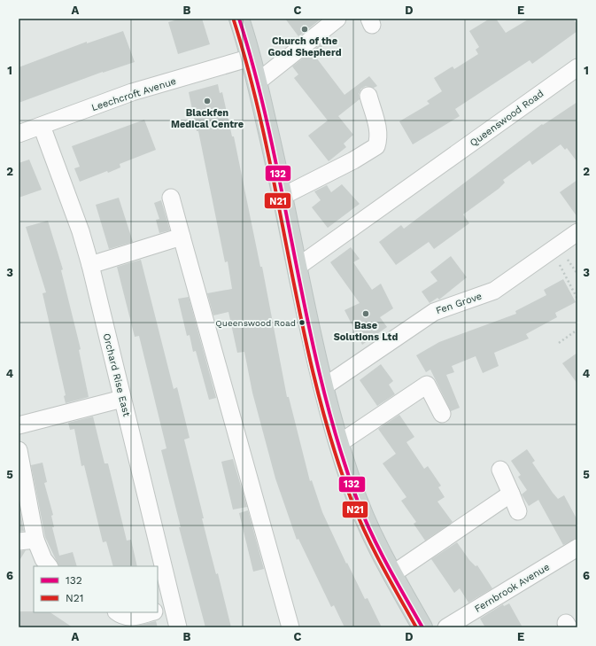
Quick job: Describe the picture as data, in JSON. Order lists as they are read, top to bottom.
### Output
{
  "streets": {
    "street": [
      "Leechcroft Avenue",
      "Queenswood Road",
      "Fen Grove",
      "Orchard Rise East",
      "Fernbrook Avenue"
    ]
  },
  "crossings": [
    ["Leechcroft Avenue", "Orchard Rise East"]
  ],
  "places": [
    "Church of the Good Shepherd",
    "Blackfen Medical Centre",
    "Base Solutions Ltd",
    "Queenswood Road"
  ],
  "lines": ["transit line 132", "transit line N21"],
  "legend": ["132", "N21"],
  "grid": {
    "columns": [
      "A",
      "B",
      "C",
      "D",
      "E"
    ],
    "rows": [
      "1",
      "2",
      "3",
      "4",
      "5",
      "6"
    ]
  }
}
